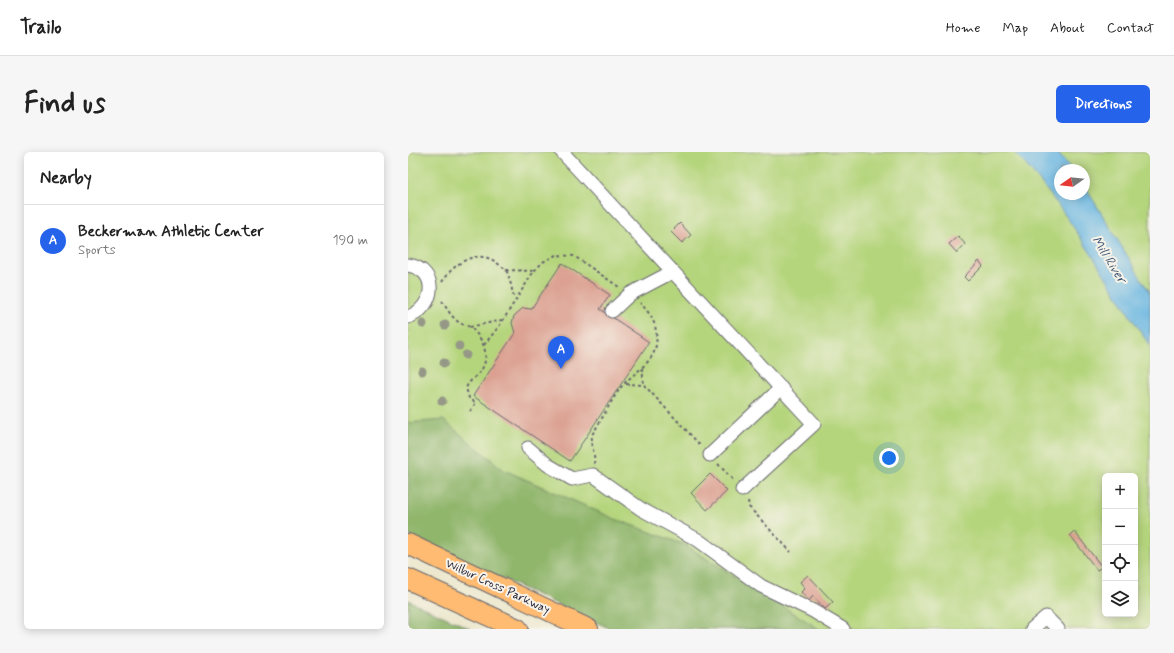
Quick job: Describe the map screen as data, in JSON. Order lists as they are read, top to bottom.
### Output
{
  "streets": {
    "highway": ["Wilbur Cross Parkway"]
  },
  "water": ["Mill River"],
  "north": "left",
  "page": {
    "header": "Trailo",
    "nav": [
      "Home",
      "Map",
      "About",
      "Contact"
    ],
    "buttons": "Directions",
    "title": "Find us",
    "heading": "Nearby",
    "list": [
      {
        "mark": "A",
        "name": "Beckerman Athletic Center",
        "note": "Sports",
        "value": "190 m"
      }
    ],
    "pins": "A",
    "map_buttons": ["+", "−"]
  }
}
